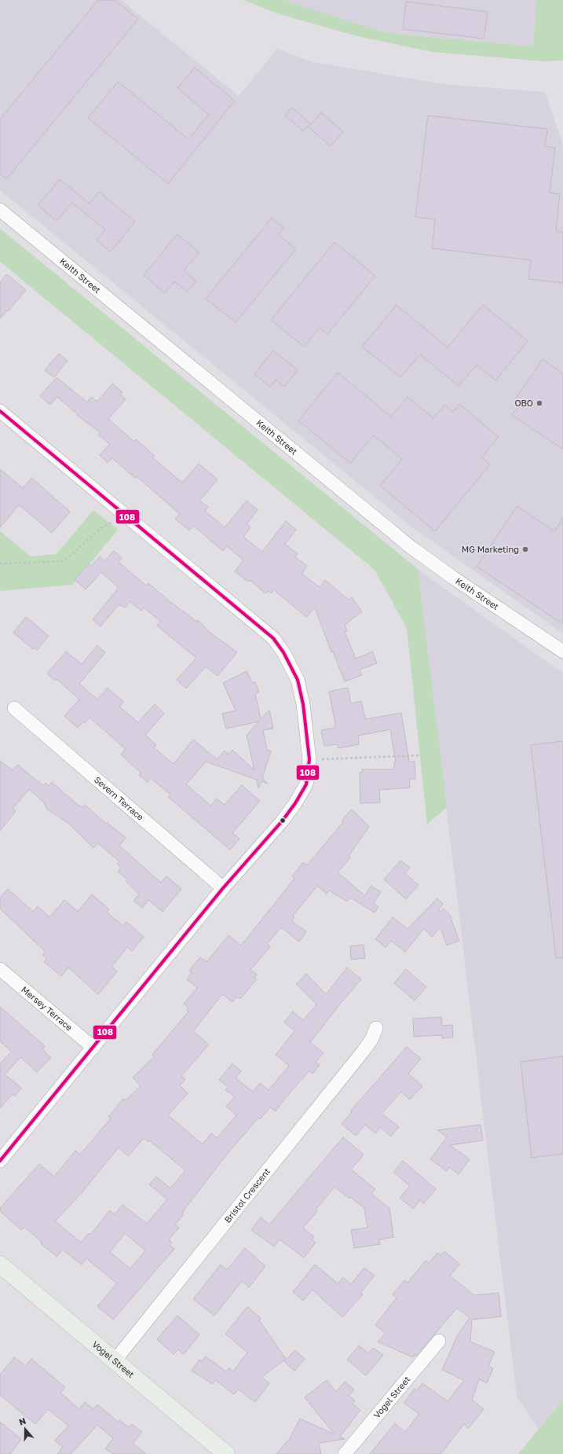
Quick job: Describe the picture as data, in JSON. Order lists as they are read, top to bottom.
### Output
{
  "streets": {
    "main road": ["Vogel Street"],
    "street": [
      "Keith Street",
      "Severn Terrace",
      "Mersey Terrace",
      "Bristol Crescent"
    ]
  },
  "crossings": [
    ["Bristol Crescent", "Vogel Street"]
  ],
  "places": ["OBO", "MG Marketing"],
  "lines": ["transit line 108"],
  "north": "top"
}
